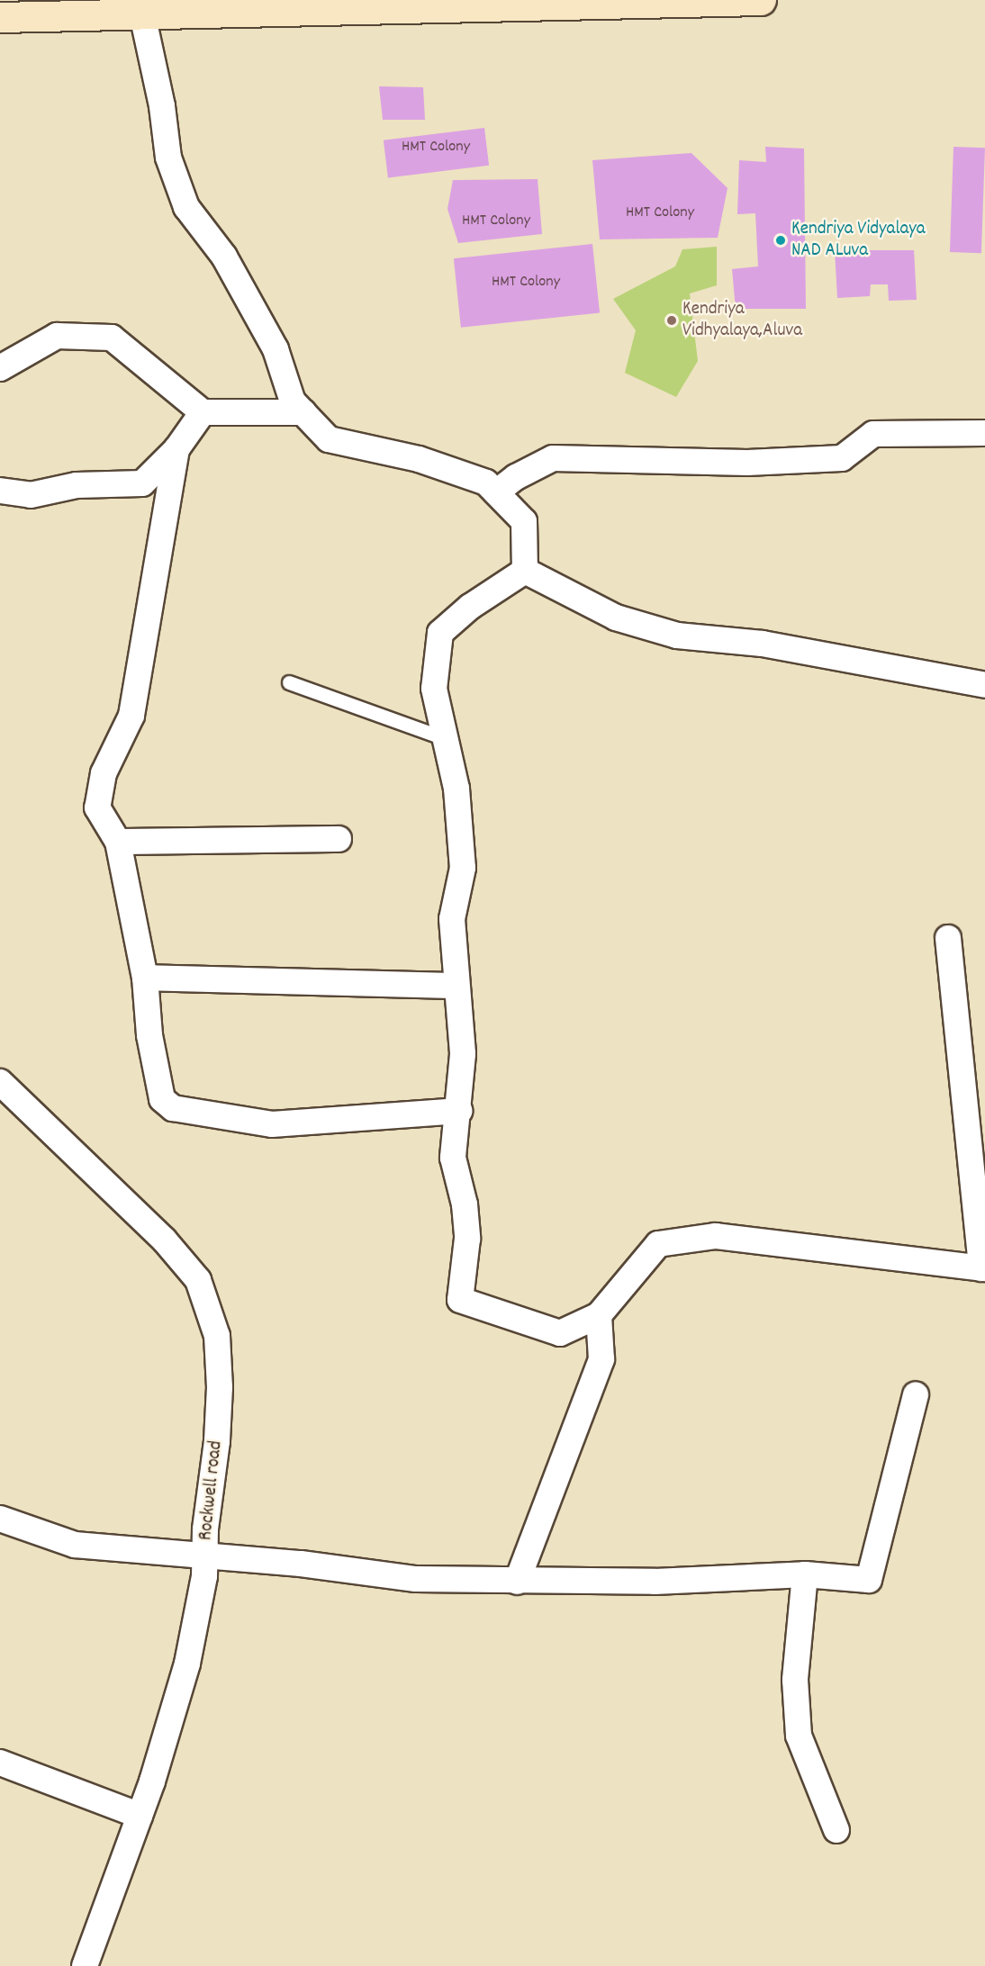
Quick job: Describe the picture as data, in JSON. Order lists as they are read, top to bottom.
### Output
{
  "streets": {
    "street": ["Rockwell road"]
  },
  "places": ["Kendriya Vidyalaya NAD ALuva", "Kendriya Vidhyalaya,Aluva"],
  "house_numbers": [
    "HMT Colony",
    "HMT Colony",
    "HMT Colony",
    "HMT Colony"
  ]
}
